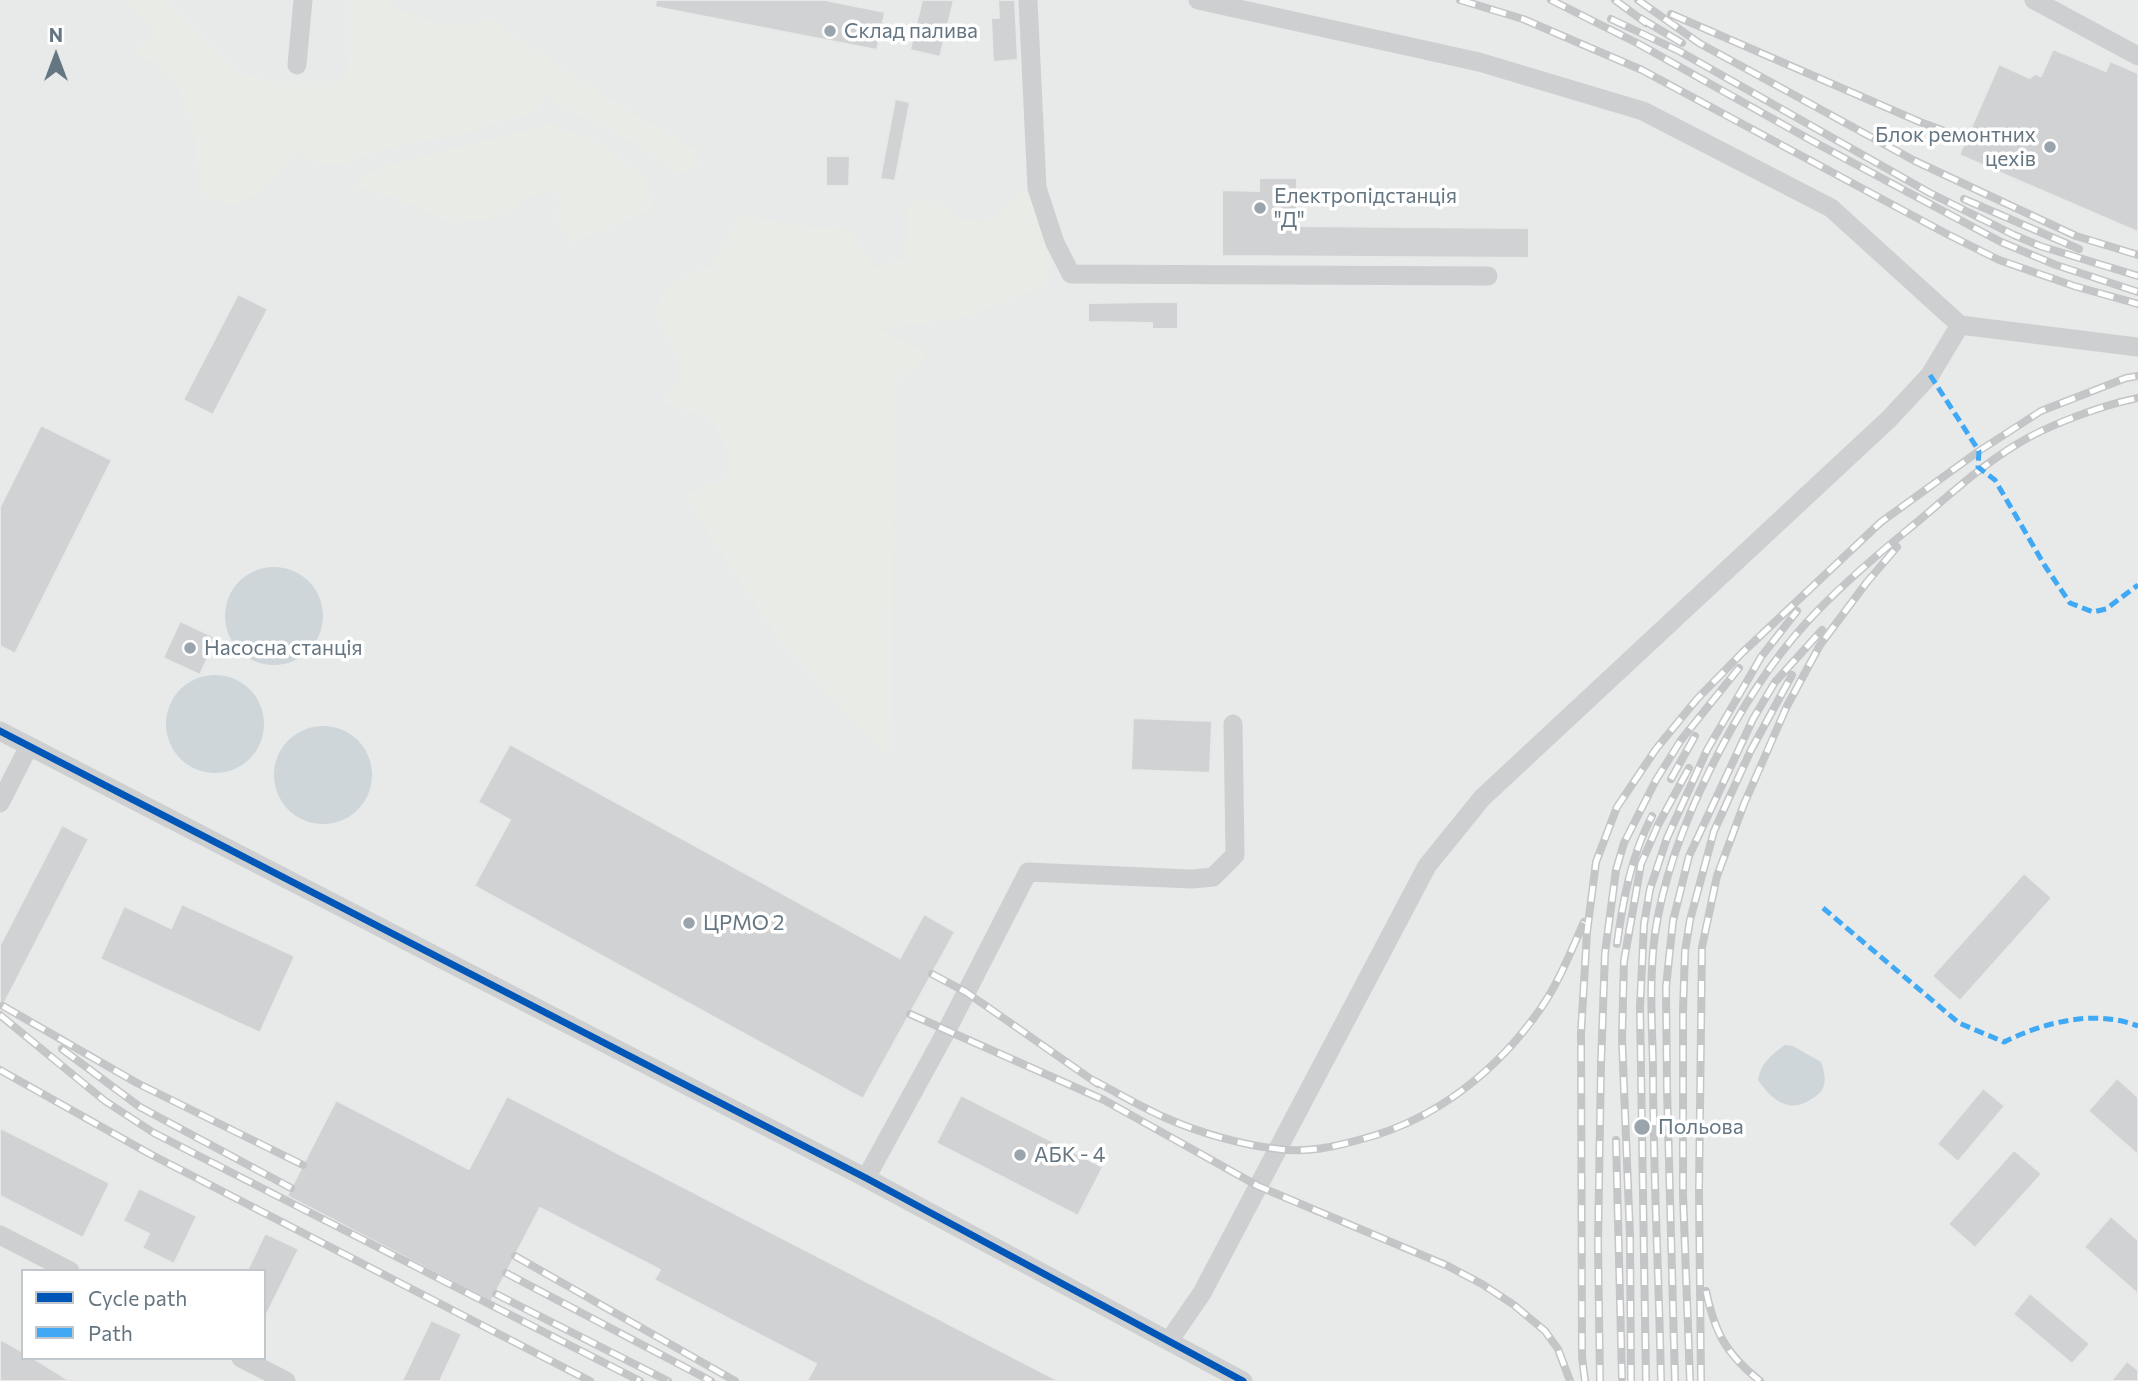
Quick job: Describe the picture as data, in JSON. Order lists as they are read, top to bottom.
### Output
{
  "places": [
    "Склад палива",
    "Блок ремонтних цехів",
    "Електропідстанція \"Д\"",
    "Насосна станція",
    "ЦРМО 2",
    "Польова",
    "АБК - 4"
  ],
  "legend": ["Cycle path", "Path"],
  "north": "top"
}
